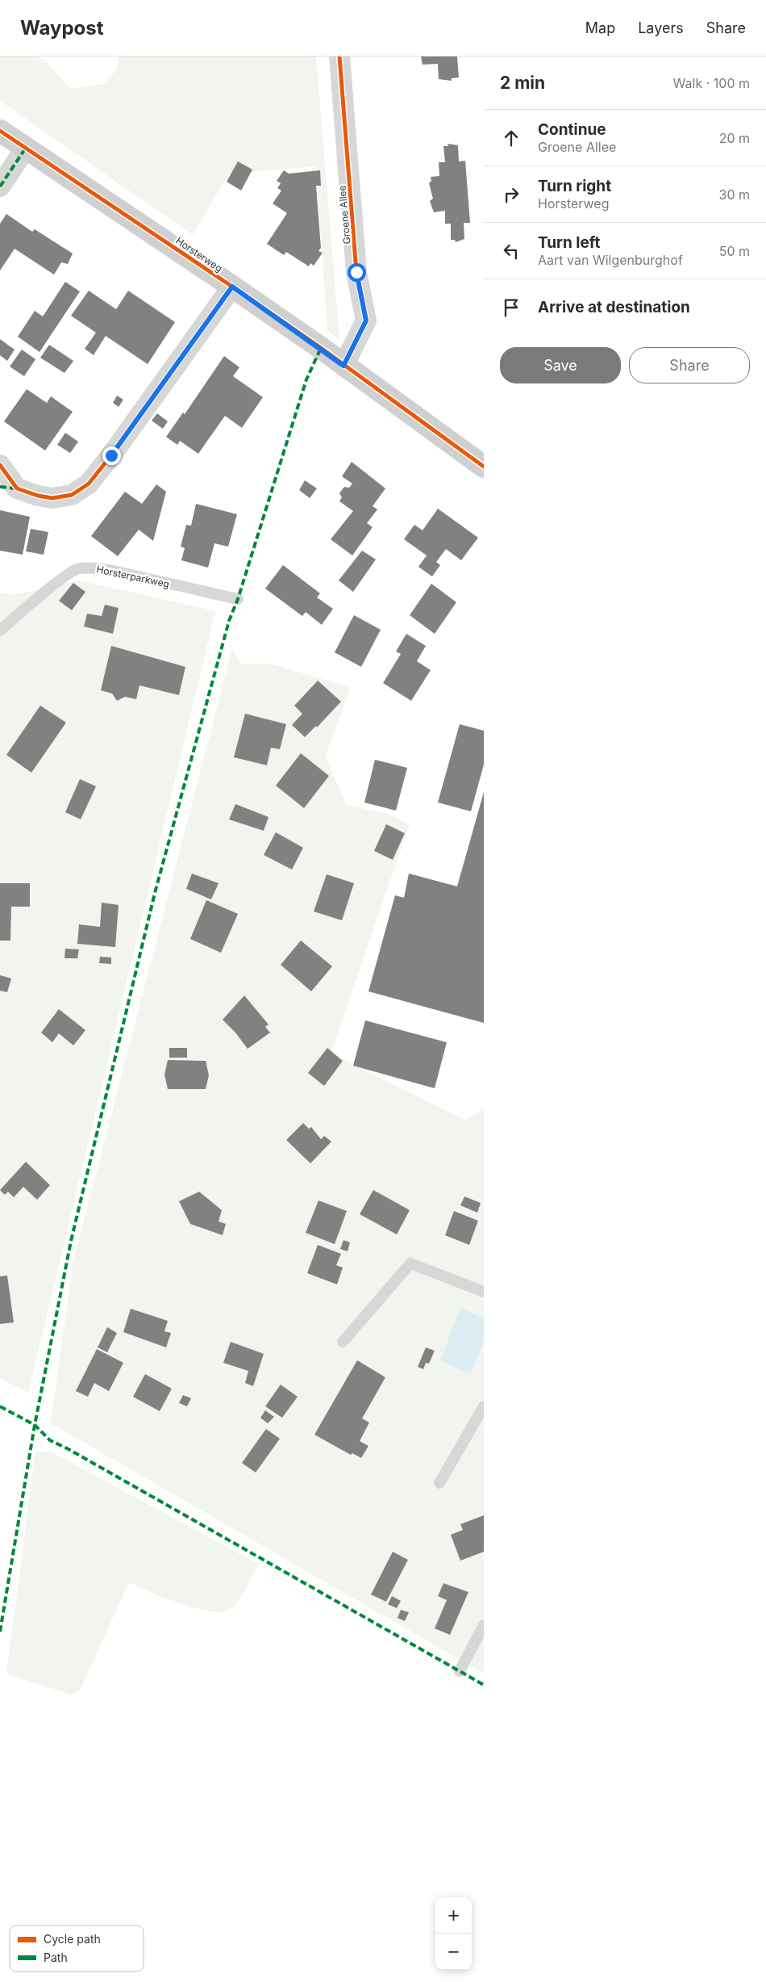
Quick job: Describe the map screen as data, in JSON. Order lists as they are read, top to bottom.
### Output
{
  "streets": {
    "main road": ["Horsterweg"],
    "street": ["Groene Allee"],
    "lane": ["Horsterparkweg"]
  },
  "crossings": [
    ["Groene Allee", "Horsterweg"]
  ],
  "legend": ["Cycle path", "Path"],
  "page": {
    "header": "Waypost",
    "nav": ["Map", "Layers", "Share"],
    "heading": ["2 min", "Walk · 100 m"],
    "list": [
      ["Continue", "Groene Allee", "20 m"],
      ["Turn right", "Horsterweg", "30 m"],
      ["Turn left", "Aart van Wilgenburghof", "50 m"],
      "Arrive at destination"
    ],
    "buttons": ["Save", "Share"],
    "map_buttons": ["+", "−"]
  }
}
